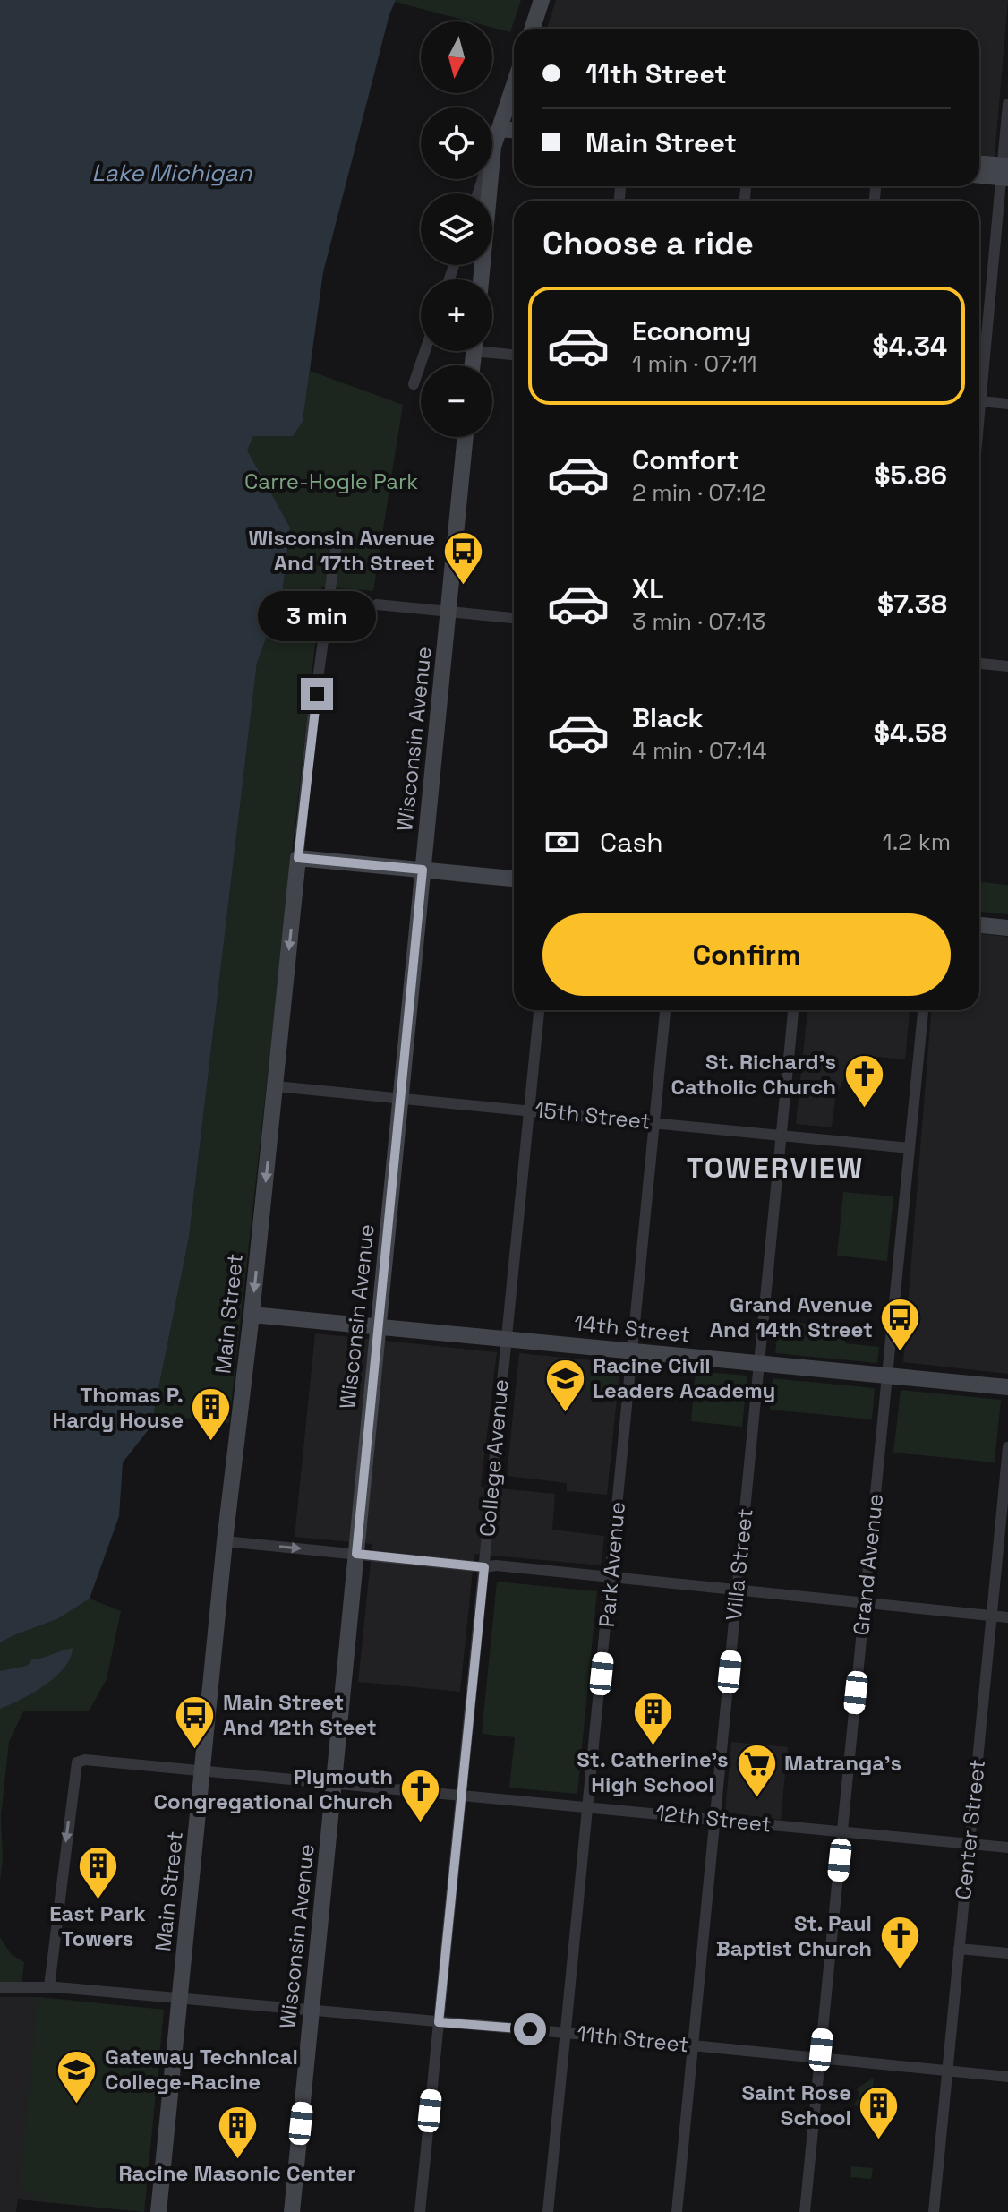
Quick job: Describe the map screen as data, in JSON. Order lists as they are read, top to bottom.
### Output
{
  "streets": {
    "street": [
      "Wisconsin Avenue",
      "15th Street",
      "Main Street",
      "14th Street",
      "College Avenue",
      "Park Avenue",
      "Villa Street",
      "Grand Avenue",
      "12th Street",
      "Center Street",
      "11th Street"
    ]
  },
  "crossings": [
    ["Wisconsin Avenue", "15th Street"],
    ["Wisconsin Avenue", "14th Street"],
    ["Wisconsin Avenue", "12th Street"],
    ["Wisconsin Avenue", "11th Street"],
    ["15th Street", "Main Street"],
    ["15th Street", "College Avenue"],
    ["15th Street", "Park Avenue"],
    ["15th Street", "Villa Street"],
    ["15th Street", "Grand Avenue"],
    ["Main Street", "14th Street"],
    ["Main Street", "12th Street"],
    ["Main Street", "11th Street"],
    ["14th Street", "College Avenue"],
    ["14th Street", "Park Avenue"],
    ["14th Street", "Villa Street"],
    ["14th Street", "Grand Avenue"],
    ["College Avenue", "12th Street"],
    ["College Avenue", "11th Street"],
    ["Park Avenue", "12th Street"],
    ["Park Avenue", "11th Street"],
    ["Villa Street", "12th Street"],
    ["Villa Street", "11th Street"],
    ["Grand Avenue", "12th Street"],
    ["Grand Avenue", "11th Street"],
    ["12th Street", "Center Street"],
    ["12th Street", "11th Street"],
    ["Center Street", "11th Street"]
  ],
  "districts": ["TOWERVIEW"],
  "water": ["Lake Michigan"],
  "parks": ["Carre-Hogle Park"],
  "places": {
    "bus stop": ["Wisconsin Avenue And 17th Street", "Grand Avenue And 14th Street", "Main Street And 12th Steet"],
    "church": ["St. Richard's Catholic Church", "Plymouth Congregational Church", "St. Paul Baptist Church"],
    "school or university": ["Racine Civil Leaders Academy", "Gateway Technical College-Racine"],
    "building": [
      "Thomas P. Hardy House",
      "St. Catherine's High School",
      "East Park Towers",
      "Saint Rose School",
      "Racine Masonic Center"
    ],
    "supermarket": ["Matranga's"]
  },
  "north": "bottom",
  "page": {
    "map_buttons": ["+", "−"],
    "banner": ["11th Street", "Main Street"],
    "heading": "Choose a ride",
    "list": [
      {
        "name": "Economy",
        "note": "1 min · 07:11",
        "value": "$4.34"
      },
      {
        "name": "Comfort",
        "note": "2 min · 07:12",
        "value": "$5.86"
      },
      {
        "name": "XL",
        "note": "3 min · 07:13",
        "value": "$7.38"
      },
      {
        "name": "Black",
        "note": "4 min · 07:14",
        "value": "$4.58"
      }
    ],
    "bubble": "3 min",
    "pay": ["Cash", "1.2 km"],
    "buttons": "Confirm"
  }
}
